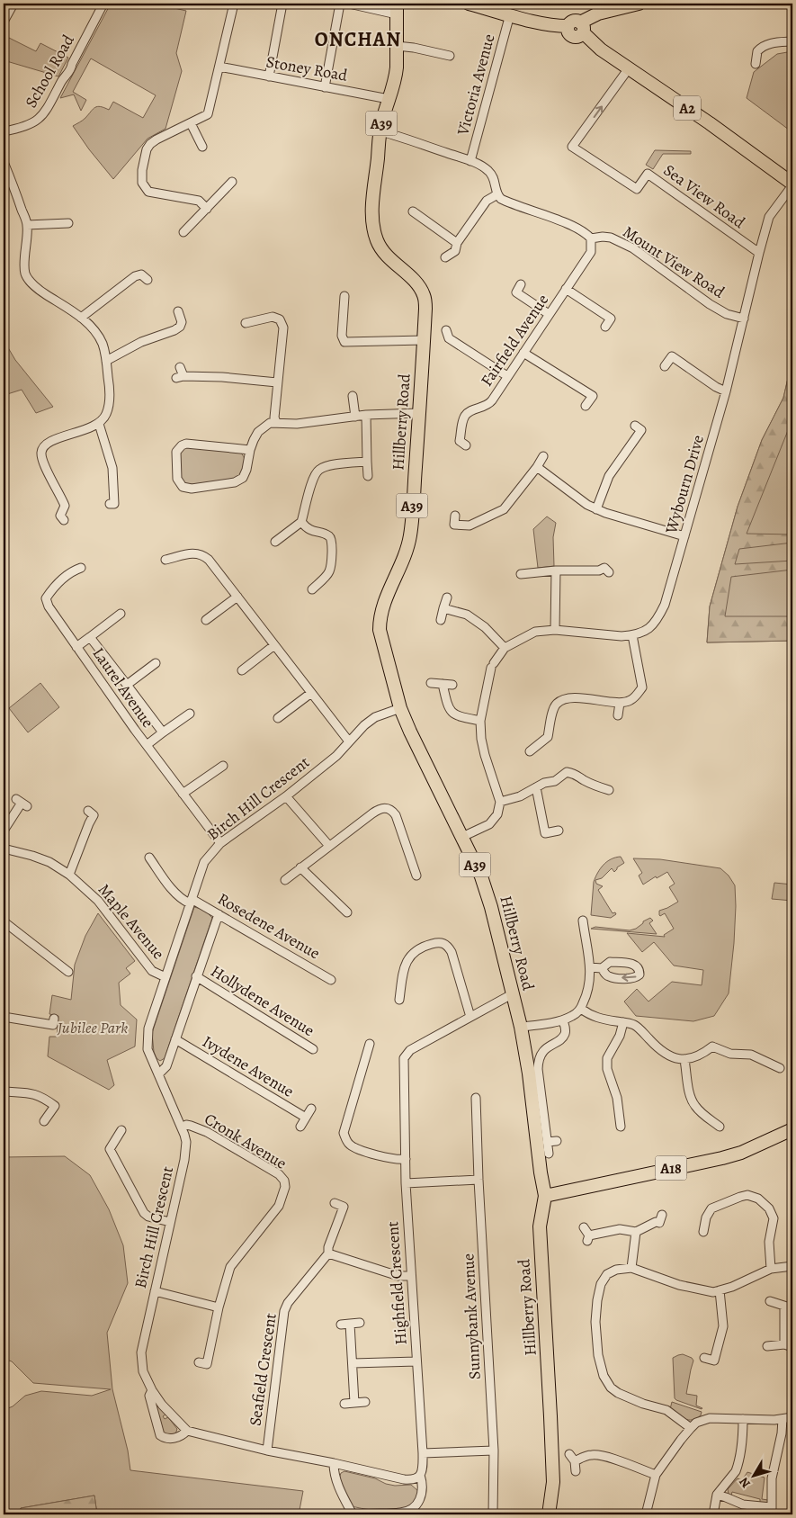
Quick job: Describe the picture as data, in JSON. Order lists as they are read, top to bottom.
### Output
{
  "streets": {
    "main road": [
      "A2",
      "A39",
      "Hillberry Road",
      "A18"
    ],
    "street": [
      "Stoney Road",
      "School Road",
      "Victoria Avenue",
      "Sea View Road",
      "Mount View Road",
      "Fairfield Avenue",
      "Wybourn Drive",
      "Laurel Avenue",
      "Birch Hill Crescent",
      "Maple Avenue",
      "Rosedene Avenue",
      "Hollydene Avenue",
      "Ivydene Avenue",
      "Cronk Avenue",
      "Highfield Crescent",
      "Sunnybank Avenue",
      "Seafield Crescent"
    ]
  },
  "crossings": [
    ["Stoney Road", "A39"],
    ["A2", "Sea View Road"],
    ["A2", "Wybourn Drive"],
    ["A39", "Hillberry Road"],
    ["Sea View Road", "Wybourn Drive"],
    ["Mount View Road", "Fairfield Avenue"],
    ["Mount View Road", "Wybourn Drive"],
    ["Hillberry Road", "Birch Hill Crescent"],
    ["Hillberry Road", "A18"],
    ["Hillberry Road", "Highfield Crescent"],
    ["Laurel Avenue", "Birch Hill Crescent"],
    ["Birch Hill Crescent", "Maple Avenue"],
    ["Birch Hill Crescent", "Rosedene Avenue"],
    ["Birch Hill Crescent", "Cronk Avenue"]
  ],
  "districts": ["ONCHAN"],
  "parks": ["Jubilee Park"],
  "north": "bottom left"
}
